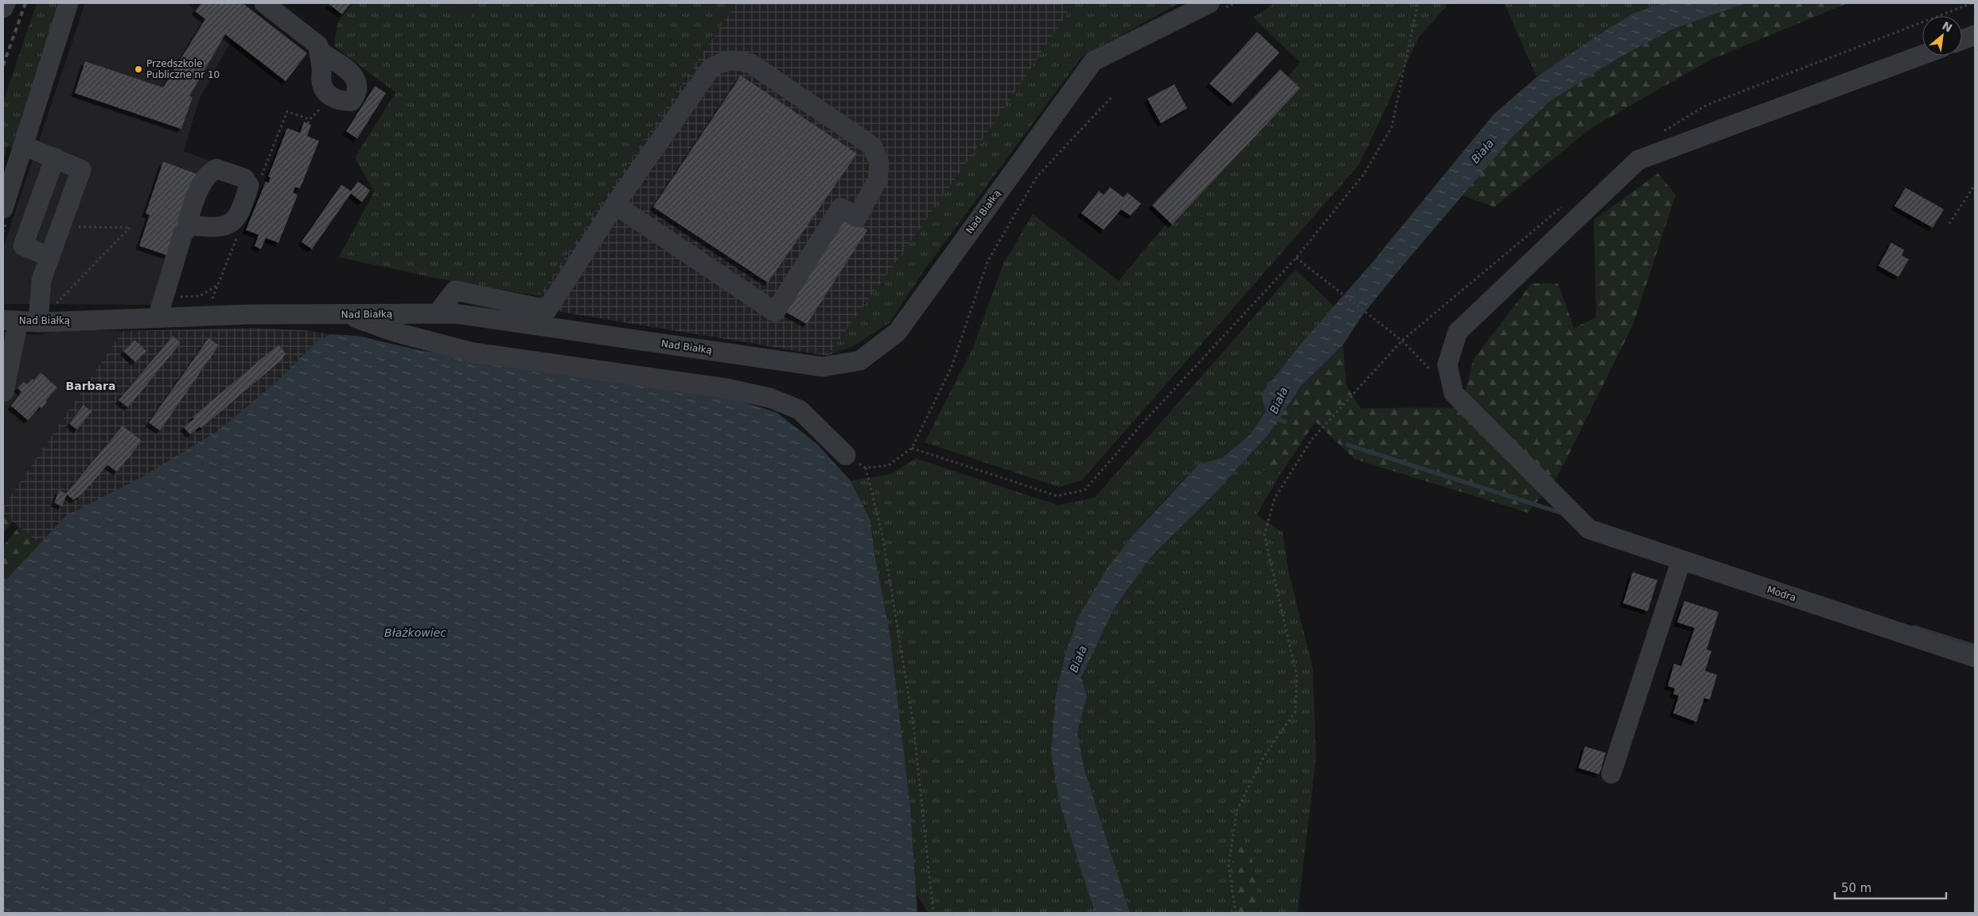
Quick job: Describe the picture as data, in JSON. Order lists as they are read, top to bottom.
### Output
{
  "streets": {
    "street": ["Nad Białką", "Modra"]
  },
  "districts": ["Barbara"],
  "water": ["Biała", "Błażkowiec"],
  "places": ["Przedszkole Publiczne nr 10"],
  "scale_bar": "50 m",
  "north": "top right"
}
